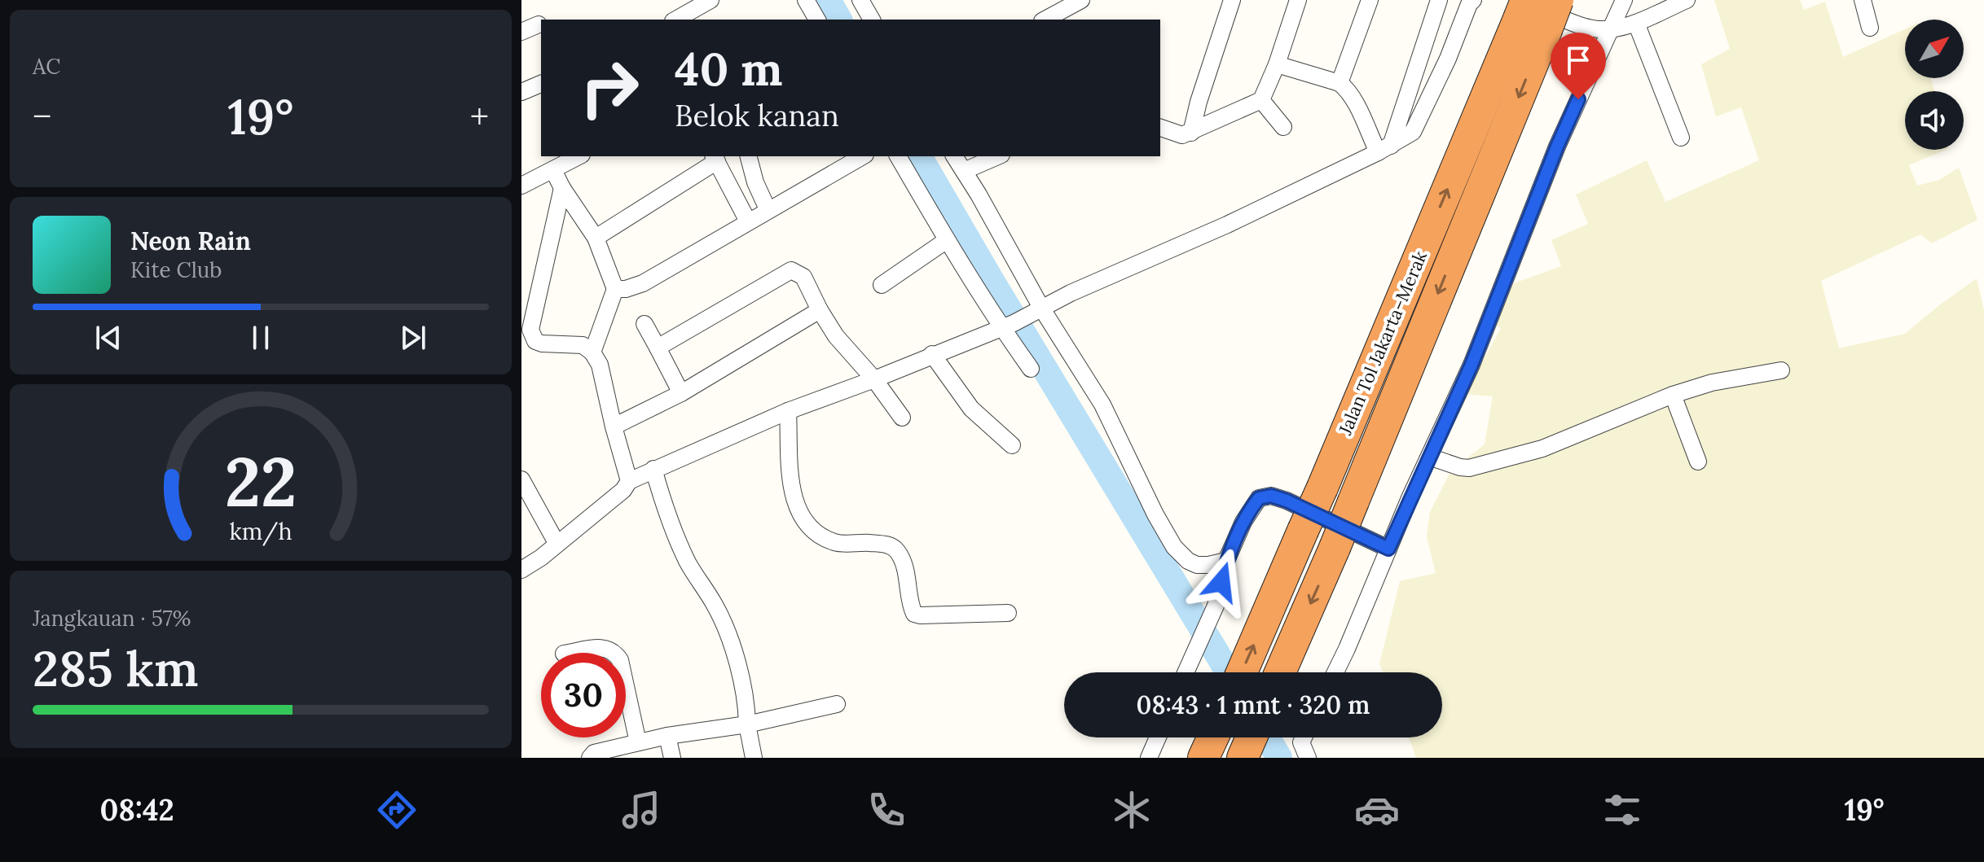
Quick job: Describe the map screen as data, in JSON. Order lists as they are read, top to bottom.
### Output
{
  "streets": {
    "highway": ["Jalan Tol Jakarta–Merak"]
  },
  "north": "top right",
  "page": {
    "tile": [
      "AC",
      ["Jangkauan · 57%", "285 km"]
    ],
    "turn": ["40 m", "Belok kanan"],
    "heat": ["−", "19°", "+"],
    "song": ["Neon Rain", "Kite Club"],
    "limit": "30",
    "trip": "08:43 · 1 mnt · 320 m",
    "tabs": ["08:42", "19°"],
    "gauge": ["22", "km/h"]
  }
}
